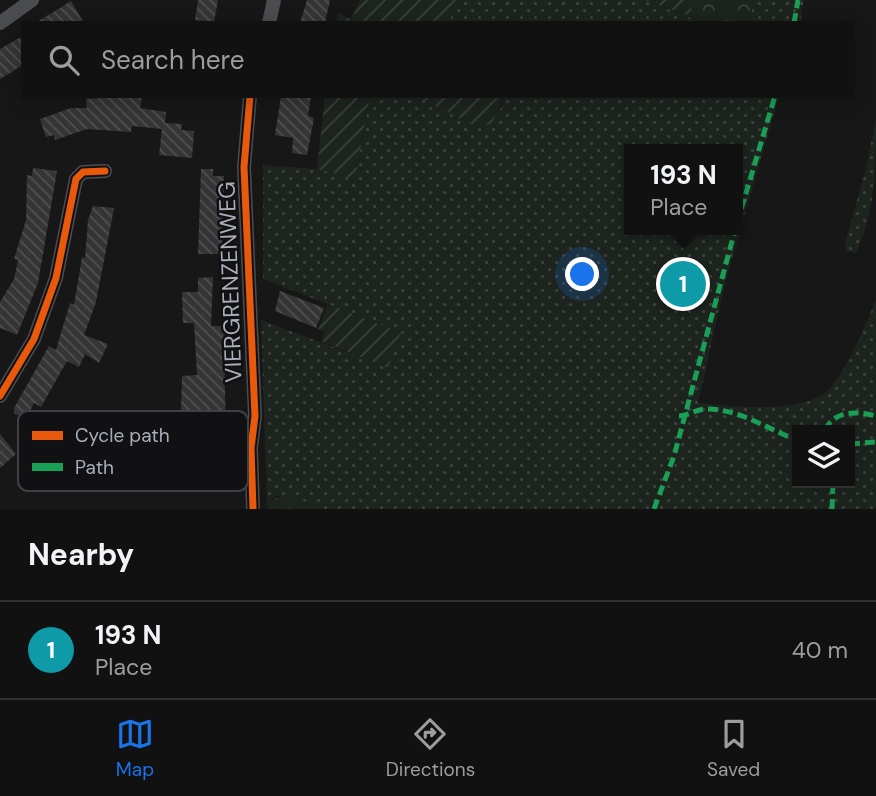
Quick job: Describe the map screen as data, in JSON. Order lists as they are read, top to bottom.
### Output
{
  "streets": {
    "street": ["VIERGRENZENWEG"]
  },
  "legend": ["Cycle path", "Path"],
  "page": {
    "search": "Search here",
    "popup": ["193 N", "Place"],
    "pins": "1",
    "heading": "Nearby",
    "list": [
      {
        "mark": "1",
        "name": "193 N",
        "note": "Place",
        "value": "40 m"
      }
    ],
    "nav": ["Map", "Directions", "Saved"]
  }
}
